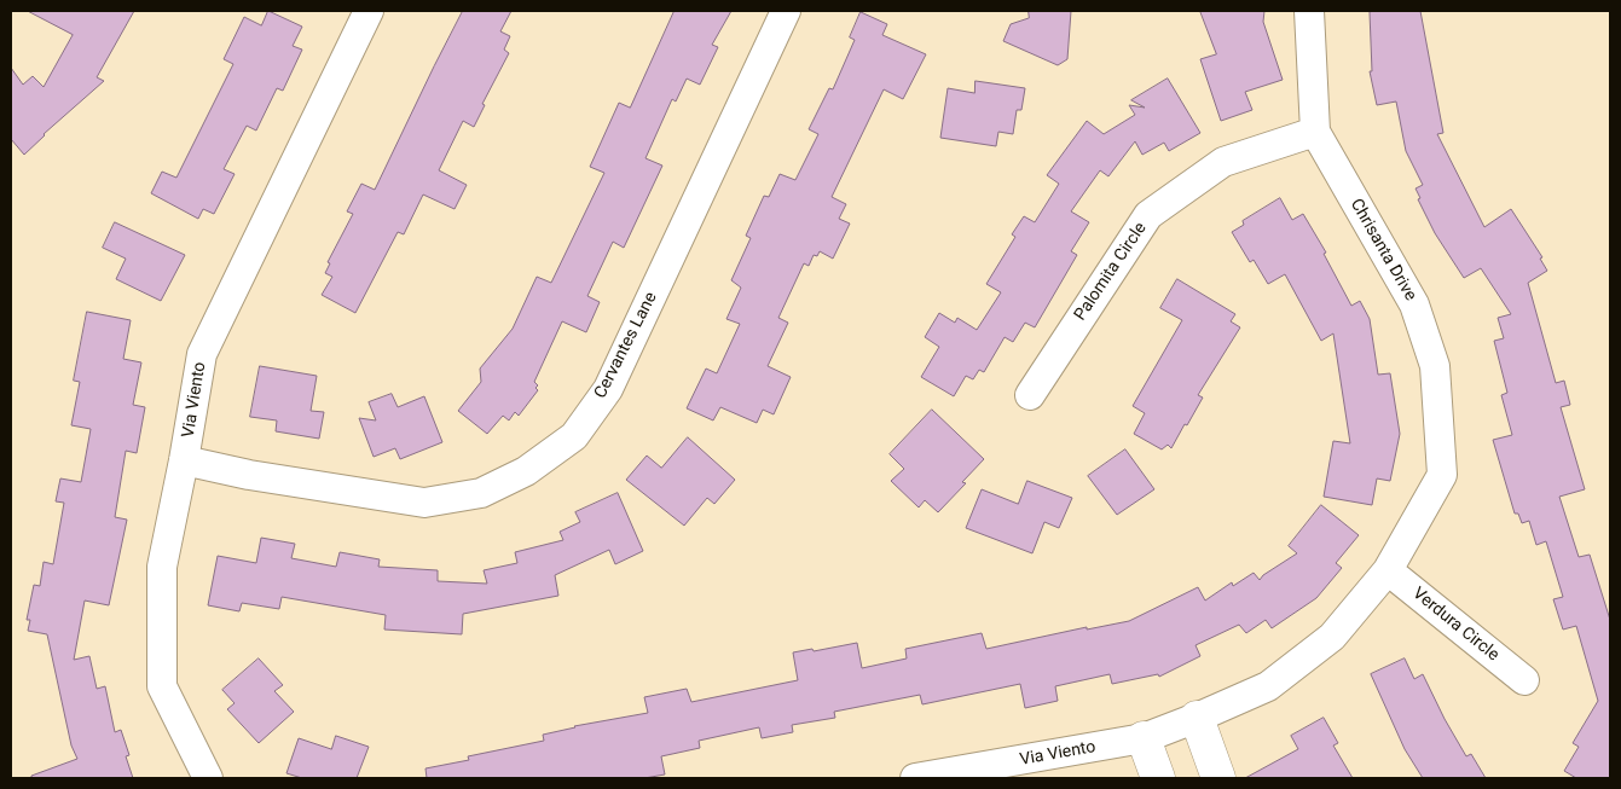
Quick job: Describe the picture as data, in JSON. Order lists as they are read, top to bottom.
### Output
{
  "streets": {
    "street": [
      "Chrisanta Drive",
      "Palomita Circle",
      "Cervantes Lane",
      "Via Viento",
      "Verdura Circle"
    ]
  },
  "crossings": [
    ["Chrisanta Drive", "Palomita Circle"],
    ["Chrisanta Drive", "Via Viento"],
    ["Chrisanta Drive", "Verdura Circle"],
    ["Cervantes Lane", "Via Viento"]
  ]
}
